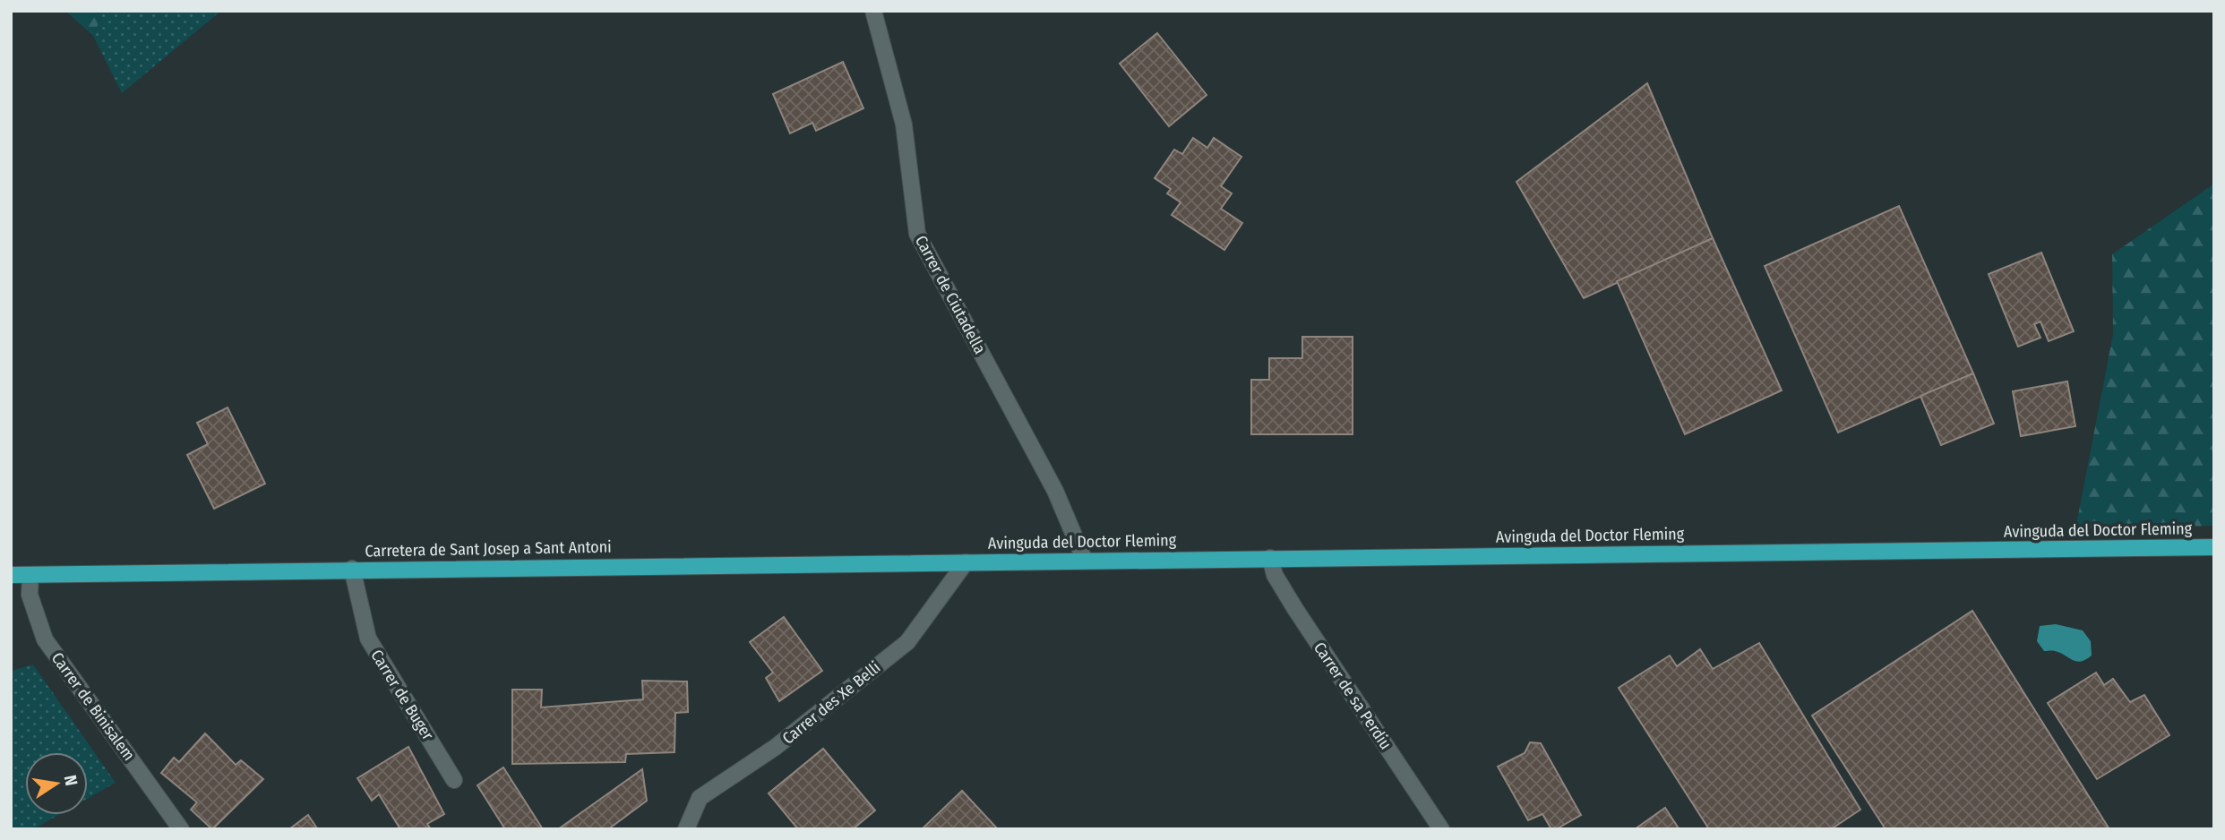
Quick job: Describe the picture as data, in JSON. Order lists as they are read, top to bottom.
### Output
{
  "streets": {
    "main road": ["Avinguda del Doctor Fleming", "Carretera de Sant Josep a Sant Antoni"],
    "street": [
      "Carrer de Ciutadella",
      "Carrer de Buger",
      "Carrer de sa Perdiu",
      "Carrer des Xe Belli",
      "Carrer de Binisalem"
    ]
  },
  "crossings": [
    ["Carrer de Ciutadella", "Avinguda del Doctor Fleming"],
    ["Avinguda del Doctor Fleming", "Carretera de Sant Josep a Sant Antoni"],
    ["Avinguda del Doctor Fleming", "Carrer de sa Perdiu"],
    ["Avinguda del Doctor Fleming", "Carrer des Xe Belli"],
    ["Carretera de Sant Josep a Sant Antoni", "Carrer de Buger"],
    ["Carretera de Sant Josep a Sant Antoni", "Carrer des Xe Belli"],
    ["Carretera de Sant Josep a Sant Antoni", "Carrer de Binisalem"]
  ],
  "north": "right"
}
